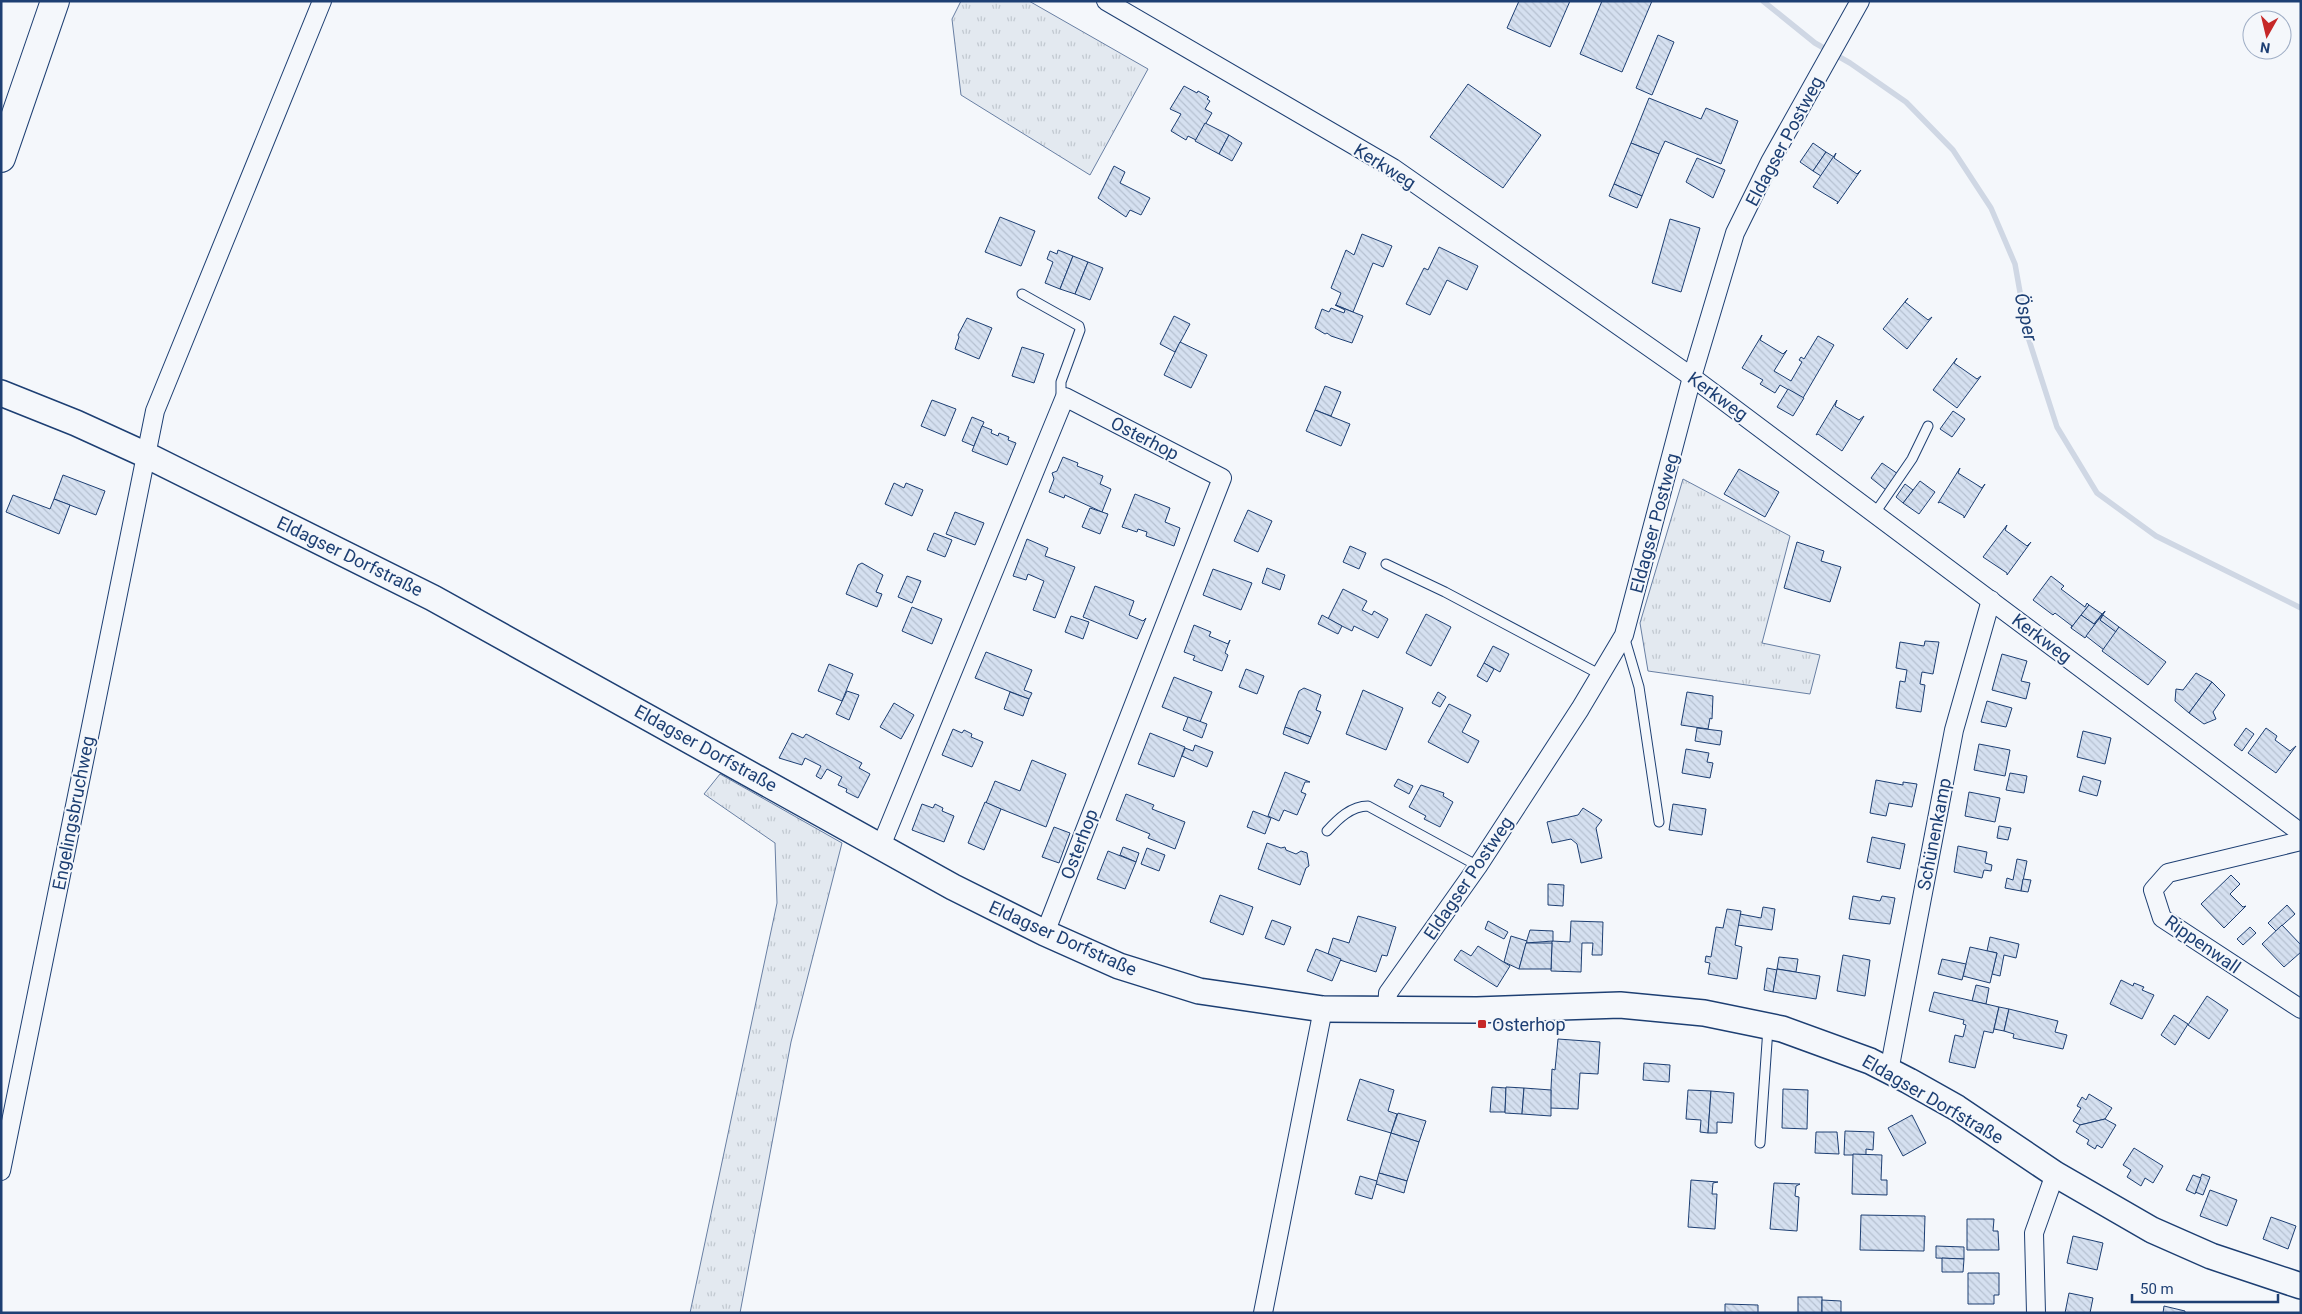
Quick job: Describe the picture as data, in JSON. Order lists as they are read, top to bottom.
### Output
{
  "streets": {
    "street": [
      "Eldagser Postweg",
      "Kerkweg",
      "Osterhop",
      "Eldagser Dorfstraße",
      "Engelingsbruchweg",
      "Schünenkamp",
      "Rippenwall"
    ]
  },
  "crossings": [
    ["Eldagser Postweg", "Kerkweg"],
    ["Eldagser Postweg", "Eldagser Dorfstraße"],
    ["Kerkweg", "Schünenkamp"],
    ["Osterhop", "Eldagser Dorfstraße"],
    ["Eldagser Dorfstraße", "Engelingsbruchweg"],
    ["Eldagser Dorfstraße", "Schünenkamp"]
  ],
  "water": ["Ösper"],
  "places": {
    "transit": ["Osterhop"]
  },
  "scale_bar": "50 m",
  "north": "bottom"
}
